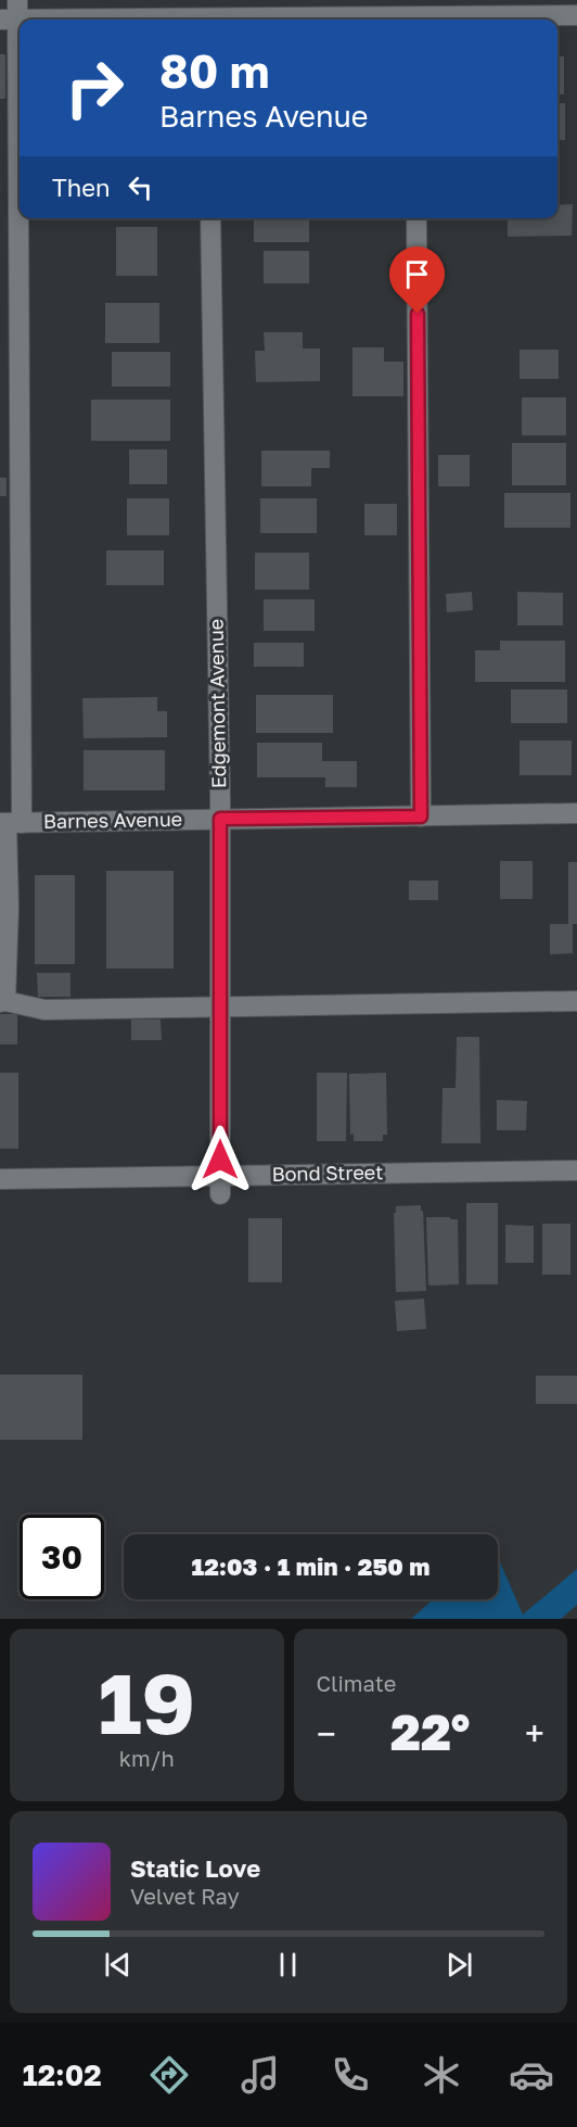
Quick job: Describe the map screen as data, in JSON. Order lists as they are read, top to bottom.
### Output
{
  "streets": {
    "street": ["Edgemont Avenue", "Barnes Avenue", "Bond Street"]
  },
  "crossings": [
    ["Edgemont Avenue", "Barnes Avenue"],
    ["Edgemont Avenue", "Bond Street"]
  ],
  "page": {
    "turn": ["80 m", "Barnes Avenue"],
    "then": "Then",
    "limit": "30",
    "trip": "12:03 · 1 min · 250 m",
    "tile": [
      ["19", "km/h"],
      "Climate"
    ],
    "heat": ["−", "22°", "+"],
    "song": ["Static Love", "Velvet Ray"],
    "tabs": "12:02"
  }
}
